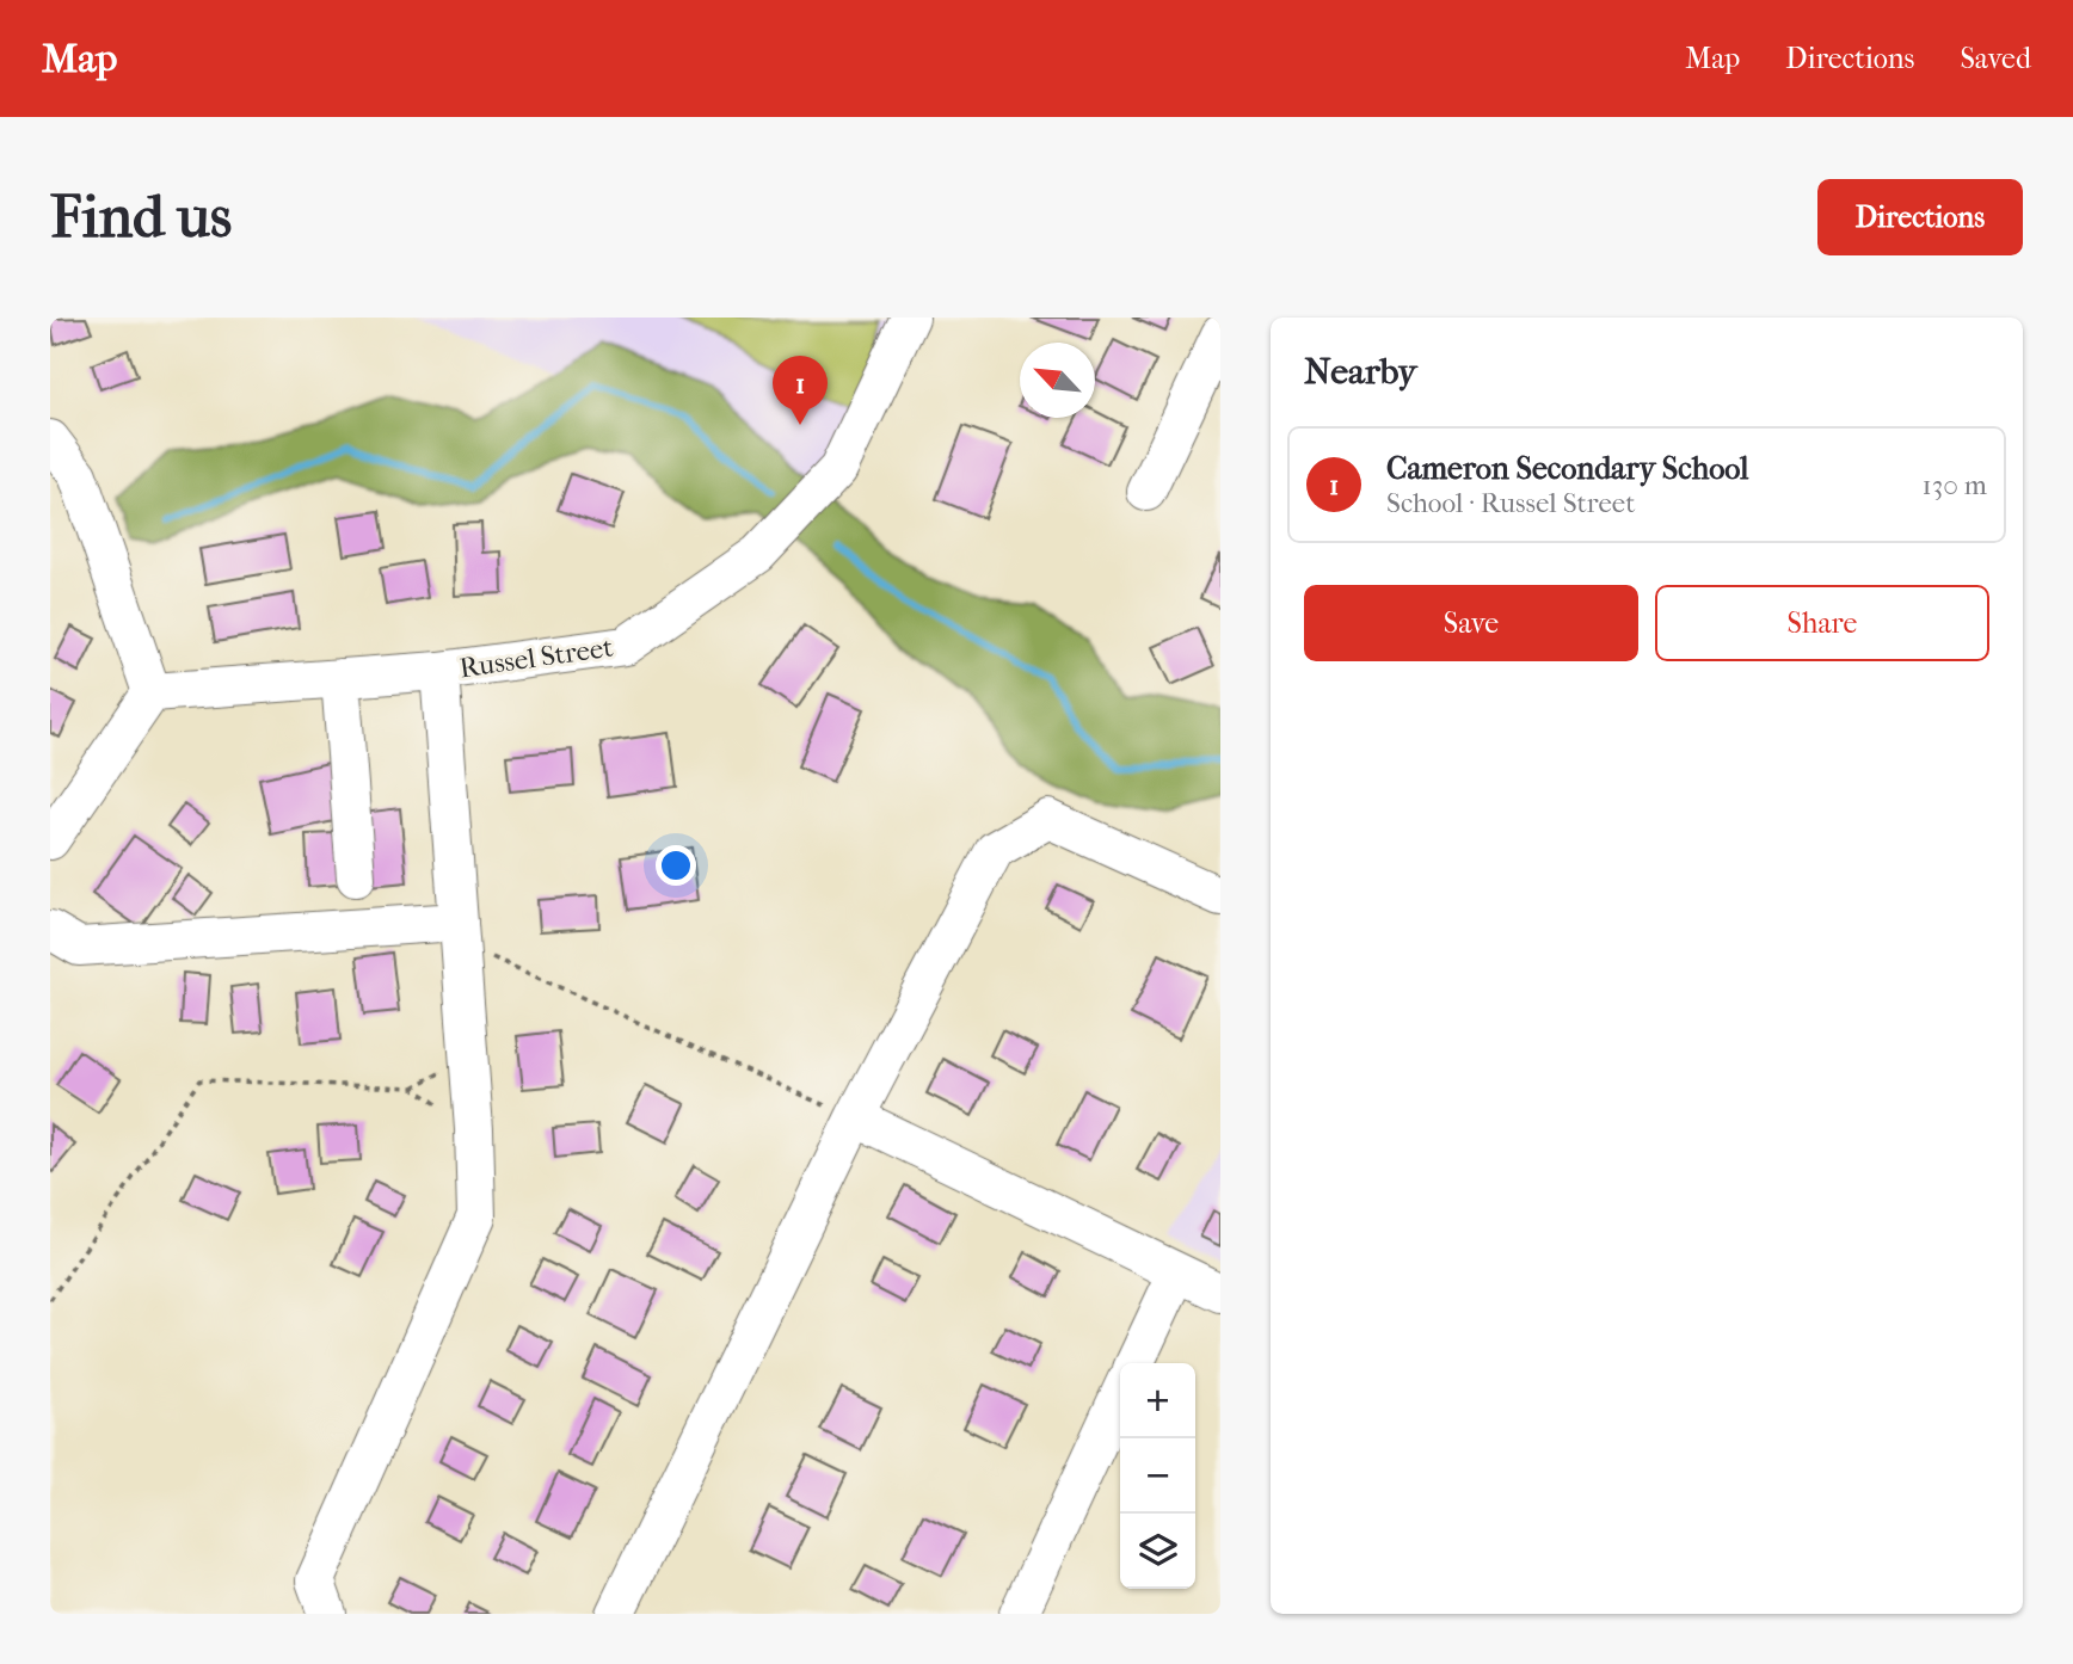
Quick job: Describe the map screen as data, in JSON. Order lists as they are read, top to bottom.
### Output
{
  "streets": {
    "street": ["Russel Street"]
  },
  "north": "top left",
  "page": {
    "header": "Map",
    "nav": ["Map", "Directions", "Saved"],
    "buttons": [
      "Directions",
      ["Save", "Share"]
    ],
    "title": "Find us",
    "heading": "Nearby",
    "pins": "1",
    "list": [
      {
        "mark": "1",
        "name": "Cameron Secondary School",
        "note": "School · Russel Street",
        "value": "130 m"
      }
    ],
    "map_buttons": ["+", "−"]
  }
}
